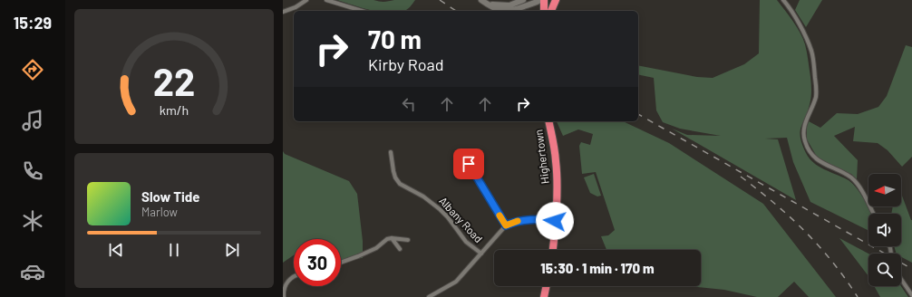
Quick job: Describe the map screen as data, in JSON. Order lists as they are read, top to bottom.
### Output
{
  "streets": {
    "highway": ["Highertown"],
    "street": ["Albany Road"]
  },
  "north": "left",
  "page": {
    "tabs": "15:29",
    "turn": ["70 m", "Kirby Road"],
    "song": ["Slow Tide", "Marlow"],
    "limit": "30",
    "trip": "15:30 · 1 min · 170 m",
    "gauge": ["22", "km/h"]
  }
}
